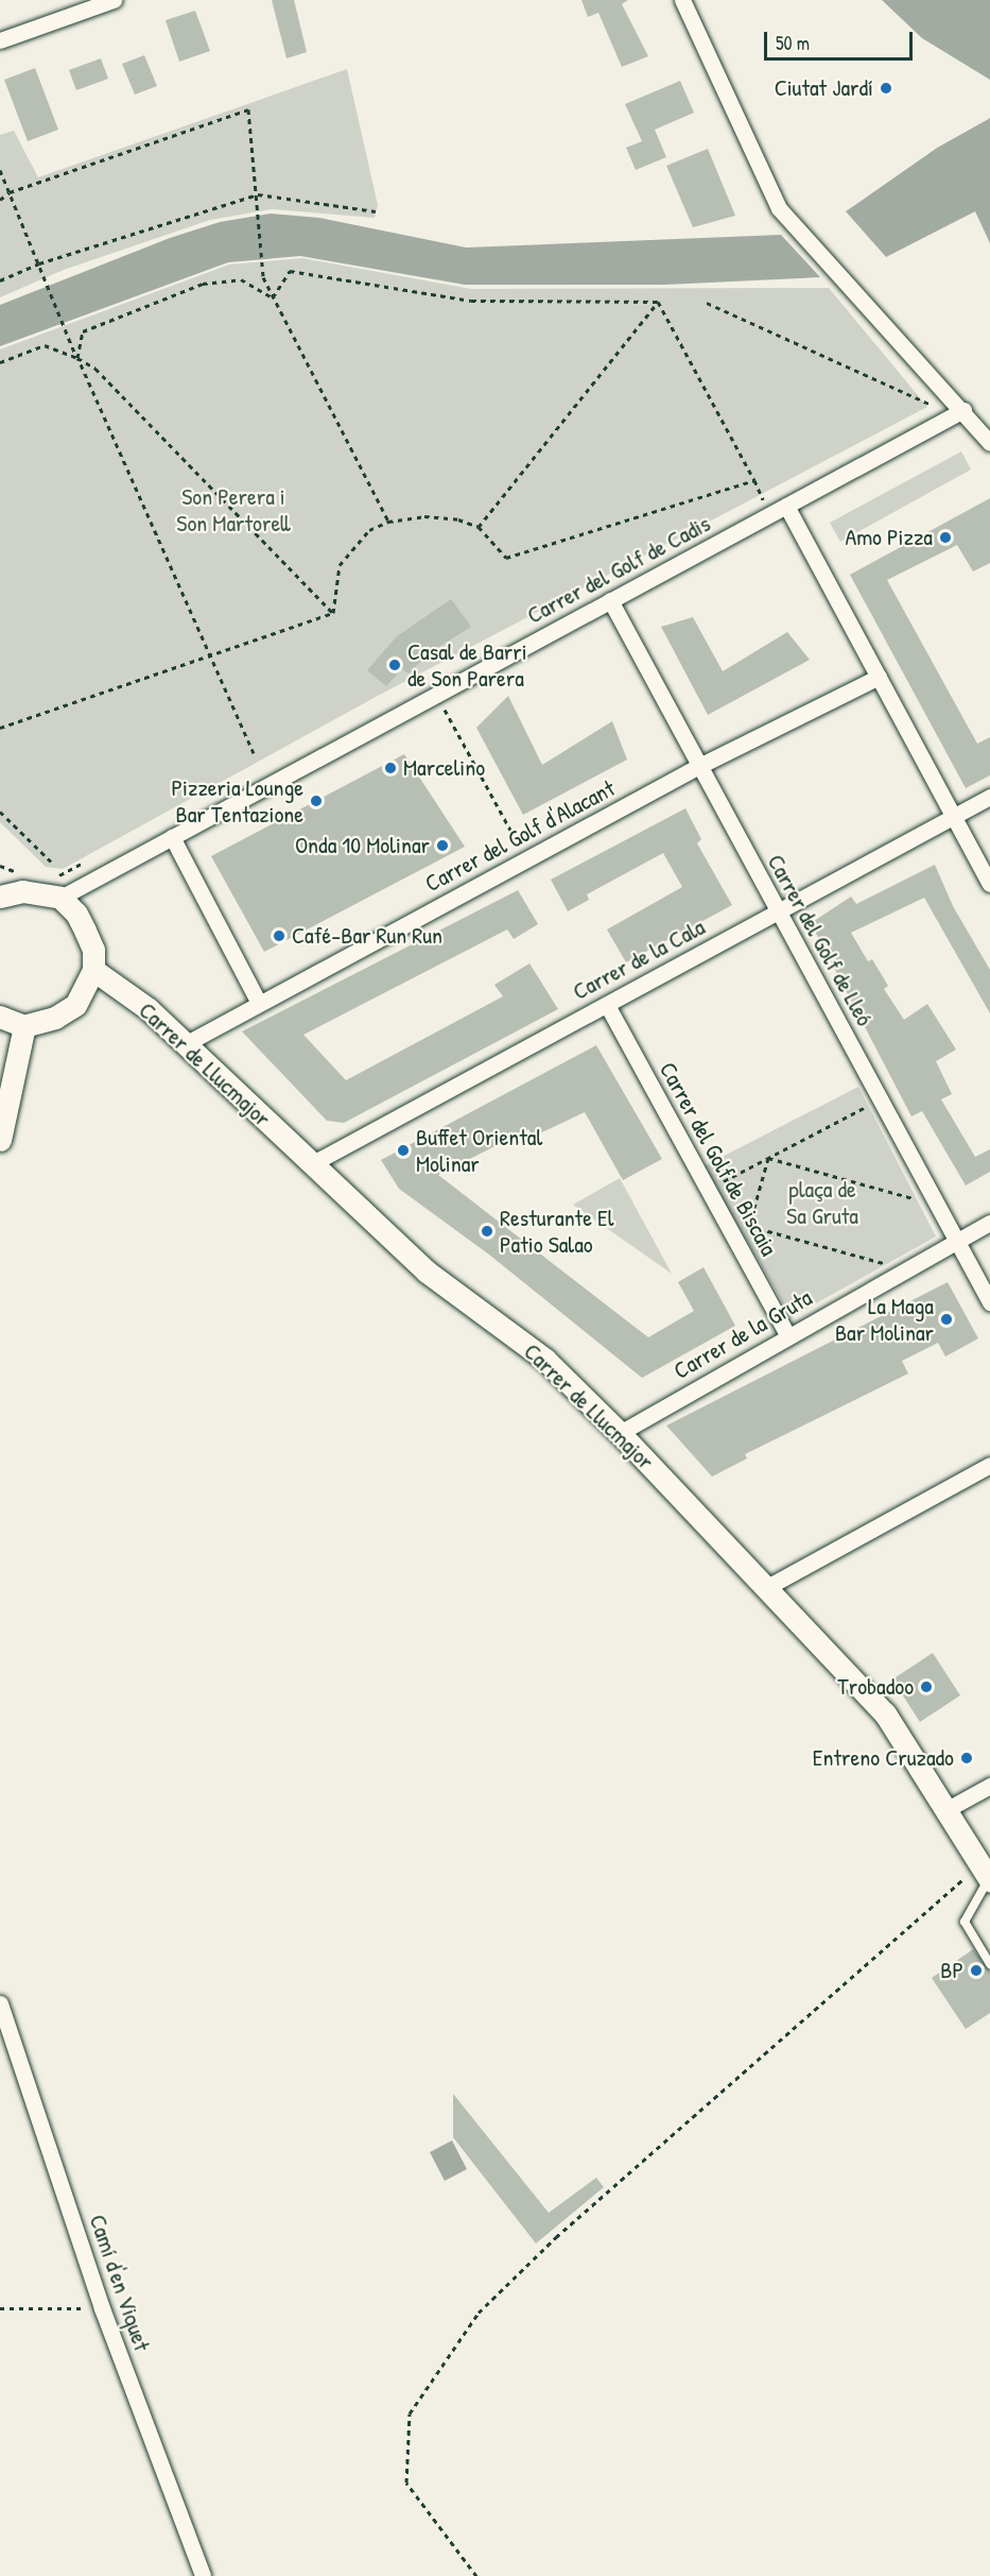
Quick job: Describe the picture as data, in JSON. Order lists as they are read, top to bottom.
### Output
{
  "streets": {
    "street": [
      "Carrer del Golf de Cadis",
      "Carrer del Golf d'Alacant",
      "Carrer del Golf de Lleó",
      "Carrer de la Cala",
      "Carrer de Llucmajor",
      "Carrer del Golf de Biscaia",
      "Carrer de la Gruta",
      "Camí d'en Viquet"
    ]
  },
  "crossings": [
    ["Carrer del Golf de Cadis", "Carrer del Golf de Lleó"],
    ["Carrer del Golf d'Alacant", "Carrer del Golf de Lleó"],
    ["Carrer del Golf d'Alacant", "Carrer de Llucmajor"],
    ["Carrer del Golf de Lleó", "Carrer de la Cala"],
    ["Carrer del Golf de Lleó", "Carrer de la Gruta"],
    ["Carrer de la Cala", "Carrer de Llucmajor"],
    ["Carrer de la Cala", "Carrer del Golf de Biscaia"],
    ["Carrer de Llucmajor", "Carrer de la Gruta"],
    ["Carrer del Golf de Biscaia", "Carrer de la Gruta"]
  ],
  "parks": ["Son Perera i Son Martorell", "plaça de Sa Gruta"],
  "places": [
    "Ciutat Jardí",
    "Amo Pizza",
    "Casal de Barri de Son Parera",
    "Marcelino",
    "Pizzeria Lounge Bar Tentazione",
    "Onda 10 Molinar",
    "Café-Bar Run Run",
    "Buffet Oriental Molinar",
    "Resturante El Patio Salao",
    "La Maga Bar Molinar",
    "Trobadoo",
    "Entreno Cruzado",
    "BP"
  ],
  "scale_bar": "50 m"
}
